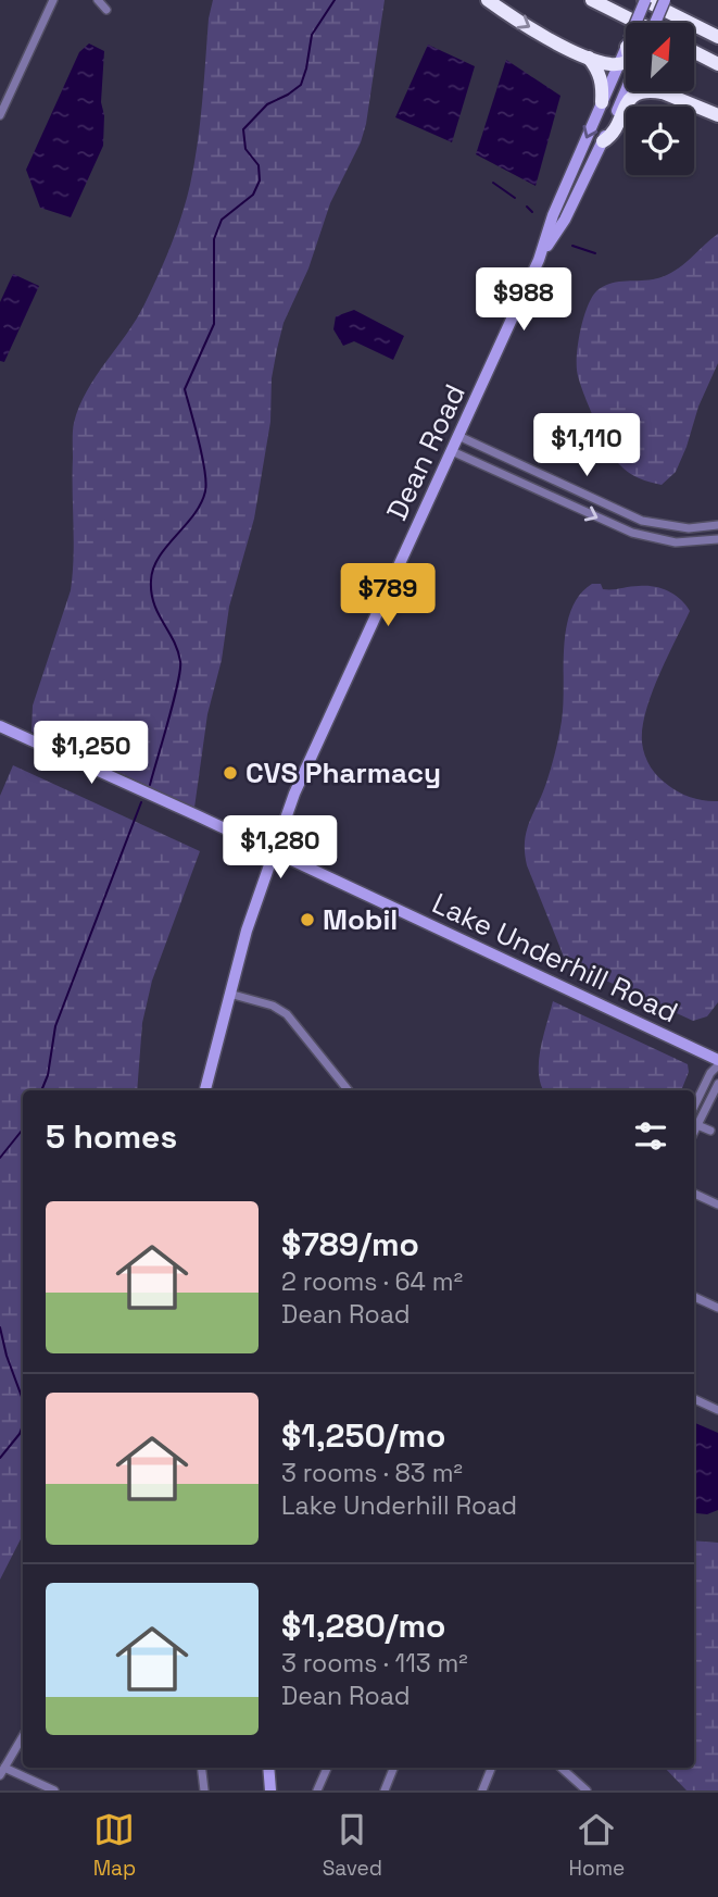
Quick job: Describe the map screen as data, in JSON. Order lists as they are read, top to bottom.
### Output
{
  "streets": {
    "street": ["Dean Road", "Lake Underhill Road"]
  },
  "crossings": [
    ["Dean Road", "Lake Underhill Road"]
  ],
  "places": ["CVS Pharmacy", "Mobil"],
  "north": "top right",
  "page": {
    "price": [
      "$988",
      "$1,110",
      "$789",
      "$1,250",
      "$1,280"
    ],
    "heading": "5 homes",
    "list": [
      {
        "name": "$789/mo",
        "note": "2 rooms · 64 m² · Dean Road"
      },
      {
        "name": "$1,250/mo",
        "note": "3 rooms · 83 m² · Lake Underhill Road"
      },
      {
        "name": "$1,280/mo",
        "note": "3 rooms · 113 m² · Dean Road"
      }
    ],
    "tabs": ["Map", "Saved", "Home"]
  }
}
